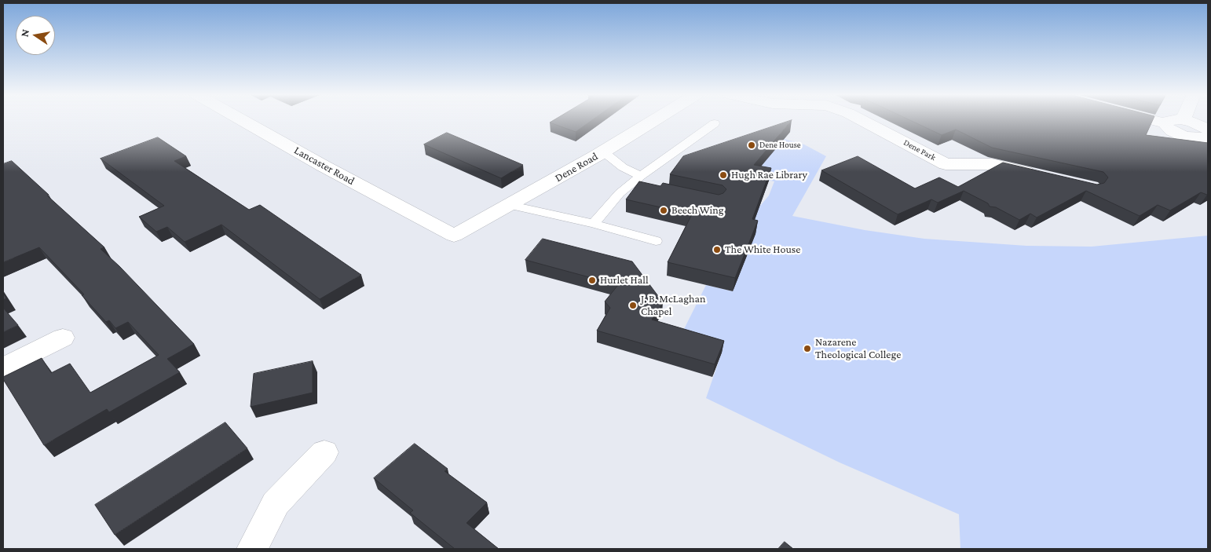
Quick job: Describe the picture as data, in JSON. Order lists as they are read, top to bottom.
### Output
{
  "streets": {
    "street": ["Dene Park", "Lancaster Road", "Dene Road"]
  },
  "crossings": [
    ["Lancaster Road", "Dene Road"]
  ],
  "places": [
    "Dene House",
    "Hugh Rae Library",
    "Beech Wing",
    "The White House",
    "Hurlet Hall",
    "J. B. McLaghan Chapel",
    "Nazarene Theological College"
  ],
  "north": "left"
}
